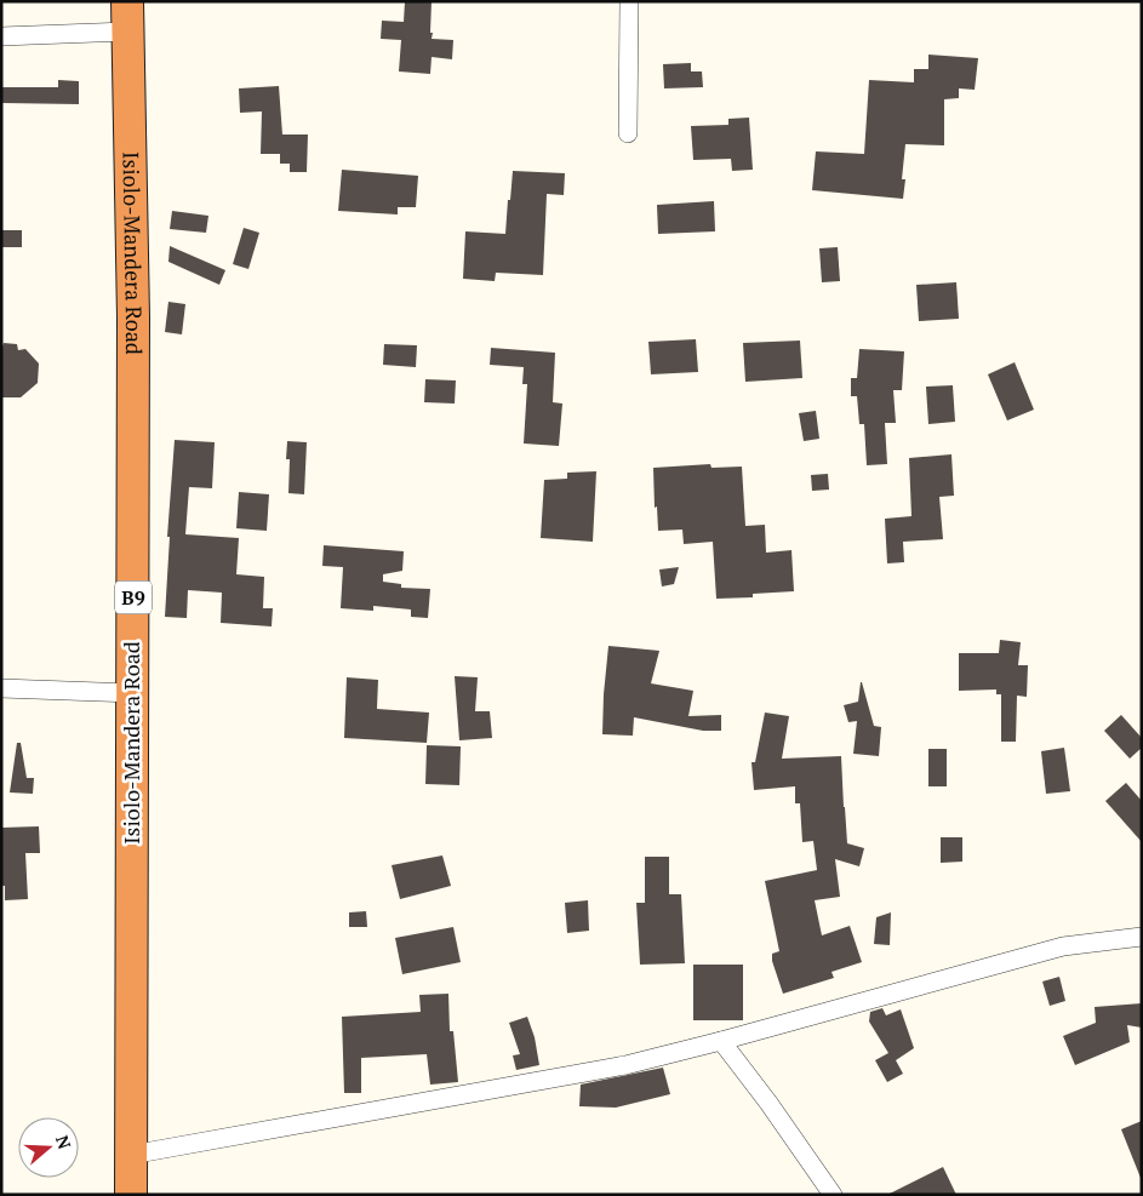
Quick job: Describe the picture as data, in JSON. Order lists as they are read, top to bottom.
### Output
{
  "streets": {
    "highway": ["Isiolo-Mandera Road", "B9"]
  },
  "north": "right"
}
